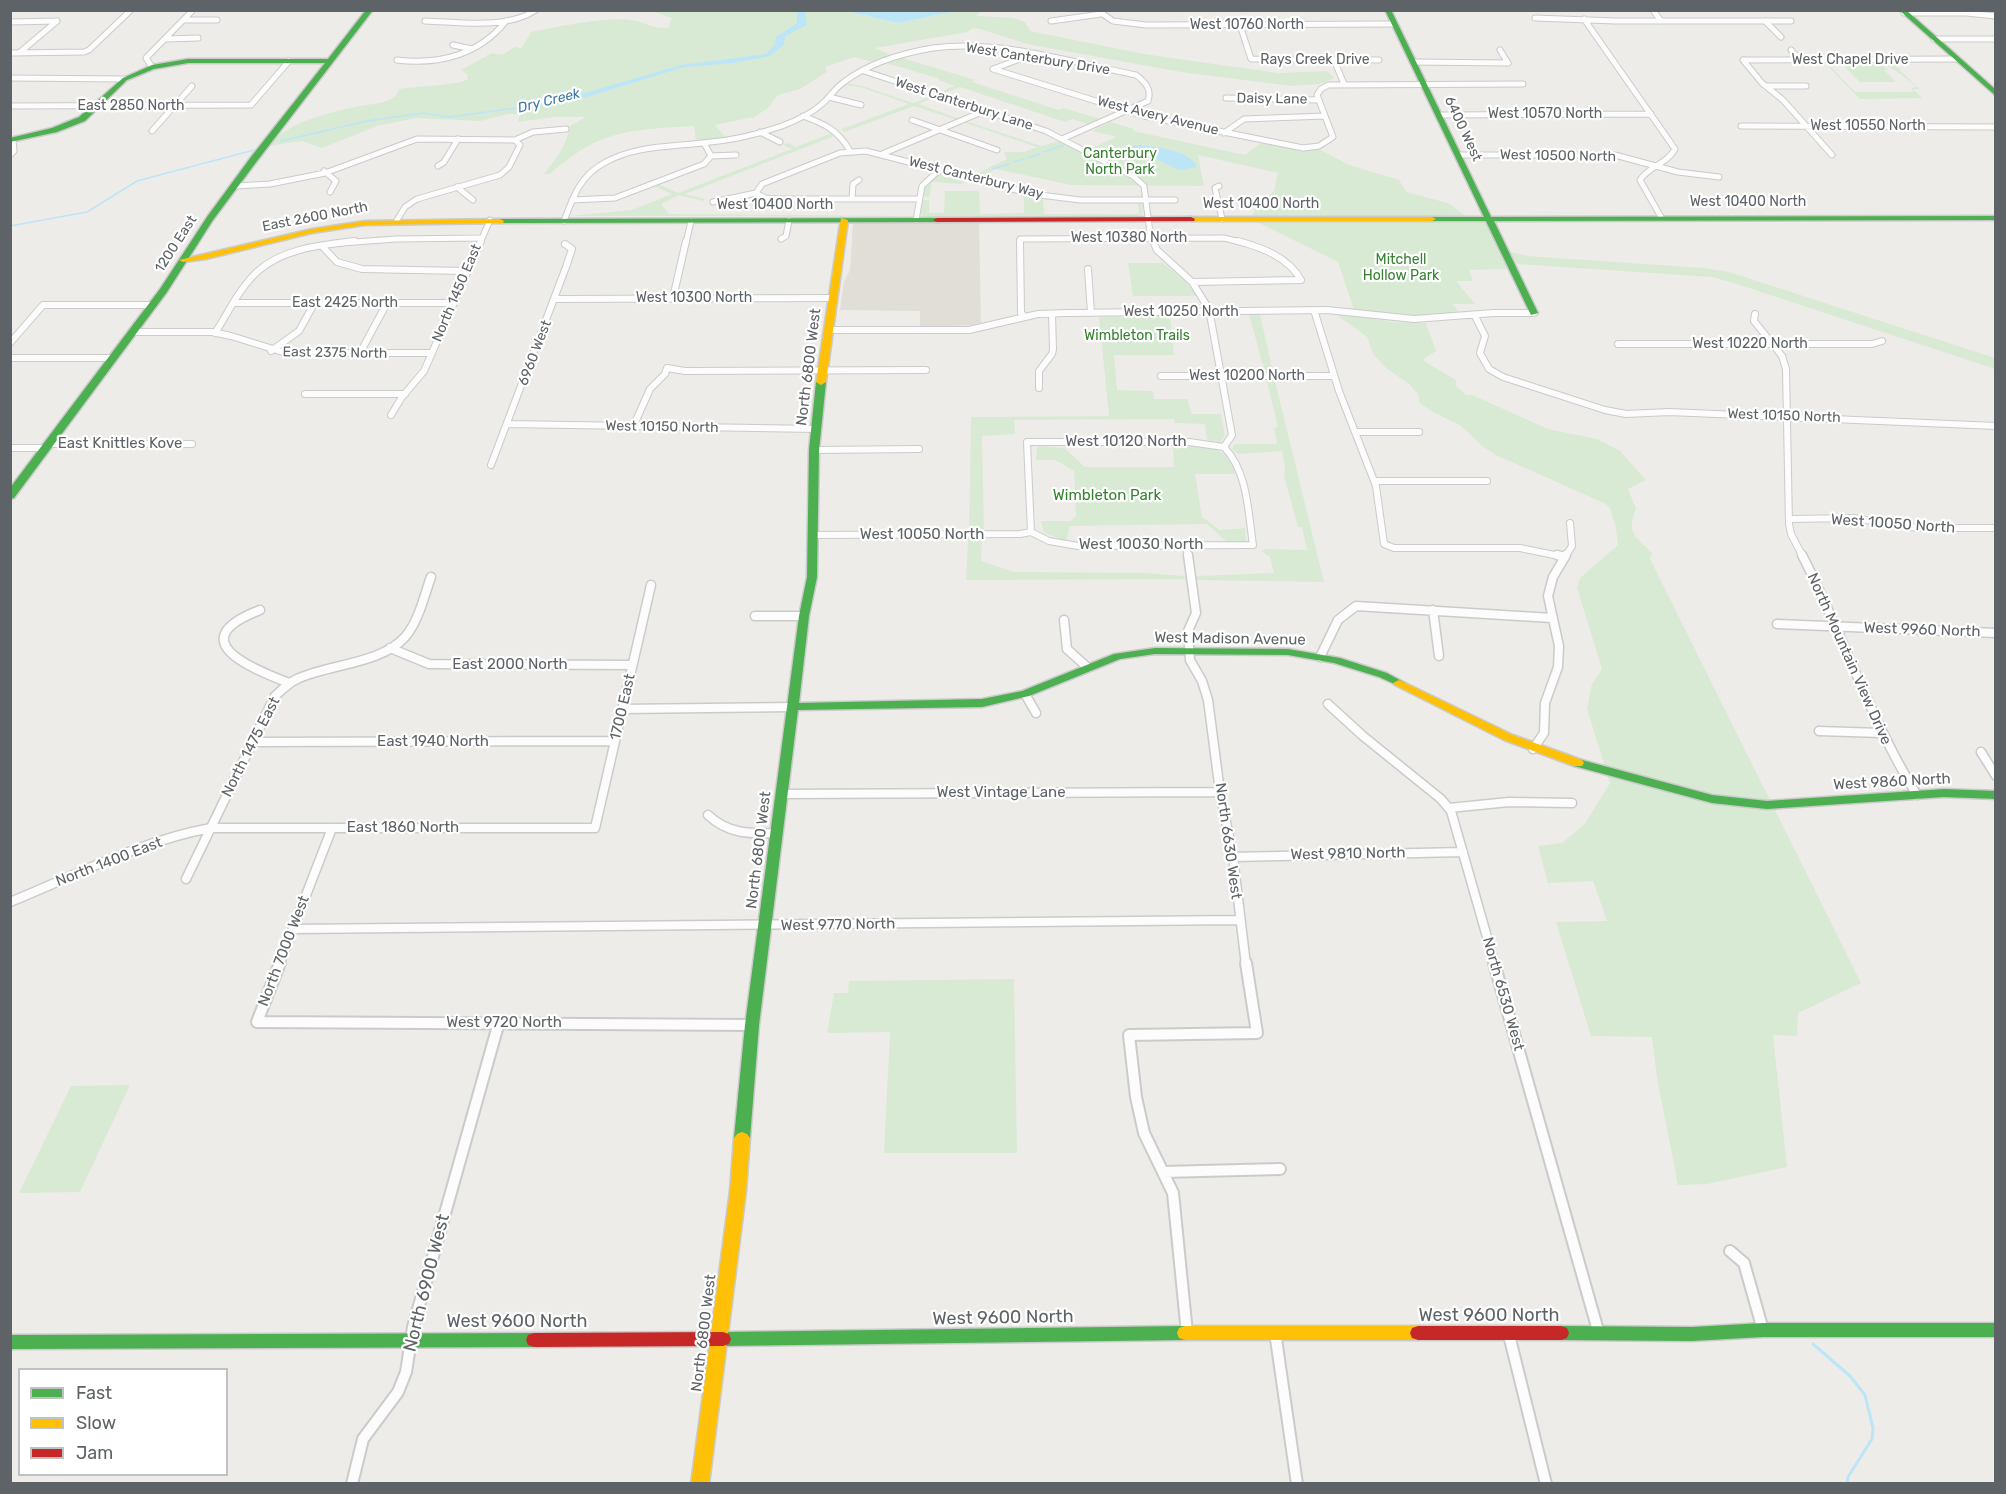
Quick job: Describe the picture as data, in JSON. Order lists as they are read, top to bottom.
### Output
{
  "streets": {
    "street": [
      "West 10760 North",
      "West Canterbury Drive",
      "Rays Creek Drive",
      "West Chapel Drive",
      "Daisy Lane",
      "West Canterbury Lane",
      "East 2850 North",
      "West 10570 North",
      "West Avery Avenue",
      "West 10550 North",
      "6400 West",
      "West 10500 North",
      "West Canterbury Way",
      "West 10400 North",
      "East 2600 North",
      "West 10380 North",
      "1200 East",
      "North 1450 East",
      "West 10300 North",
      "East 2425 North",
      "West 10250 North",
      "West 10220 North",
      "East 2375 North",
      "6960 West",
      "North 6800 West",
      "West 10200 North",
      "West 10150 North",
      "West 10120 North",
      "East Knittles Kove",
      "West 10050 North",
      "West 10030 North",
      "West 9960 North",
      "West Madison Avenue",
      "North Mountain View Drive",
      "East 2000 North",
      "1700 East",
      "East 1940 North",
      "North 1475 East",
      "West 9860 North",
      "West Vintage Lane",
      "East 1860 North",
      "North 6630 West",
      "West 9810 North",
      "North 1400 East",
      "West 9770 North",
      "North 7000 West",
      "North 6530 West",
      "West 9720 North",
      "North 6900 West",
      "West 9600 North"
    ]
  },
  "crossings": [
    ["West 10760 North", "Rays Creek Drive"],
    ["West 10760 North", "6400 West"],
    ["West Canterbury Drive", "West Canterbury Lane"],
    ["West Canterbury Drive", "West Avery Avenue"],
    ["West Canterbury Drive", "West 10400 North"],
    ["West Canterbury Lane", "West Canterbury Way"],
    ["West 10570 North", "6400 West"],
    ["6400 West", "West 10500 North"],
    ["6400 West", "West 10400 North"],
    ["6400 West", "West 10250 North"],
    ["West 10400 North", "East 2600 North"],
    ["West 10400 North", "North 6800 West"],
    ["East 2600 North", "1200 East"],
    ["East 2600 North", "North 1450 East"],
    ["West 10380 North", "West 10250 North"],
    ["1200 East", "East 2375 North"],
    ["1200 East", "East Knittles Kove"],
    ["North 1450 East", "East 2425 North"],
    ["North 1450 East", "East 2375 North"],
    ["West 10300 North", "6960 West"],
    ["West 10300 North", "North 6800 West"],
    ["West 10250 North", "North 6800 West"],
    ["West 10250 North", "West 10150 North"],
    ["West 10220 North", "North Mountain View Drive"],
    ["6960 West", "West 10150 North"],
    ["North 6800 West", "West 10150 North"],
    ["North 6800 West", "West 10050 North"],
    ["North 6800 West", "West Madison Avenue"],
    ["North 6800 West", "West Vintage Lane"],
    ["North 6800 West", "West 9770 North"],
    ["North 6800 West", "West 9720 North"],
    ["North 6800 West", "West 9600 North"],
    ["West 10150 North", "North Mountain View Drive"],
    ["West 10120 North", "West 10050 North"],
    ["West 10120 North", "West 10030 North"],
    ["West 10050 North", "West 10030 North"],
    ["West 10050 North", "North Mountain View Drive"],
    ["West 9960 North", "North Mountain View Drive"],
    ["West Madison Avenue", "West 9860 North"],
    ["West Madison Avenue", "North 6630 West"],
    ["North Mountain View Drive", "West 9860 North"],
    ["East 2000 North", "1700 East"],
    ["East 2000 North", "North 1475 East"],
    ["1700 East", "East 1940 North"],
    ["1700 East", "East 1860 North"],
    ["East 1940 North", "North 1475 East"],
    ["North 1475 East", "East 1860 North"],
    ["North 1475 East", "North 1400 East"],
    ["West Vintage Lane", "North 6630 West"],
    ["East 1860 North", "North 1400 East"],
    ["East 1860 North", "North 7000 West"],
    ["North 6630 West", "West 9810 North"],
    ["North 6630 West", "West 9770 North"],
    ["West 9810 North", "North 6530 West"],
    ["West 9770 North", "North 7000 West"],
    ["North 7000 West", "West 9720 North"],
    ["North 6530 West", "West 9600 North"],
    ["West 9720 North", "North 6900 West"],
    ["North 6900 West", "West 9600 North"]
  ],
  "water": ["Dry Creek"],
  "parks": [
    "Canterbury North Park",
    "Mitchell Hollow Park",
    "Wimbleton Trails",
    "Wimbleton Park"
  ],
  "legend": ["Fast", "Slow", "Jam"]
}
